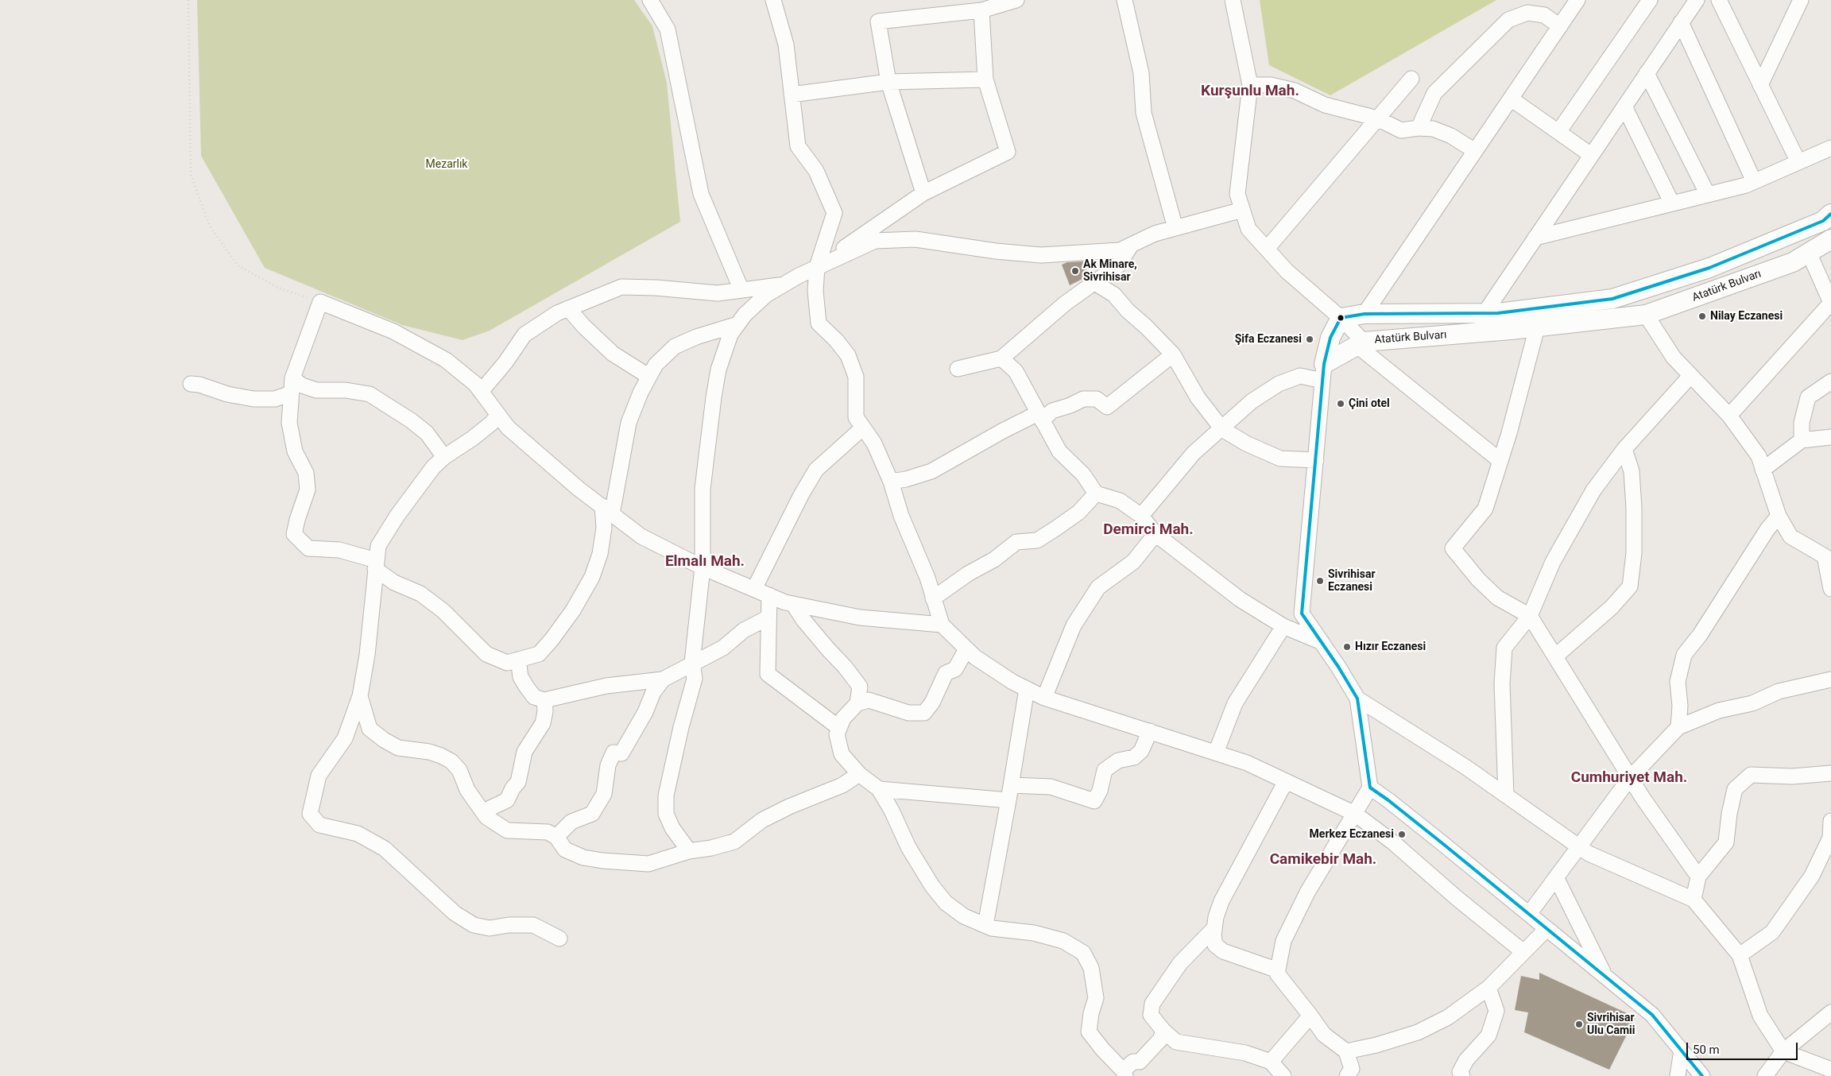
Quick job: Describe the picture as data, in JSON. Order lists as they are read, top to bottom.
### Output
{
  "streets": {
    "main road": ["Atatürk Bulvarı"]
  },
  "districts": [
    "Kurşunlu Mah.",
    "Demirci Mah.",
    "Elmalı Mah.",
    "Cumhuriyet Mah.",
    "Camikebir Mah."
  ],
  "parks": ["Mezarlık"],
  "places": [
    "Ak Minare, Sivrihisar",
    "Nilay Eczanesi",
    "Şifa Eczanesi",
    "Çini otel",
    "Sivrihisar Eczanesi",
    "Hızır Eczanesi",
    "Merkez Eczanesi",
    "Sivrihisar Ulu Camii"
  ],
  "scale_bar": "50 m"
}
